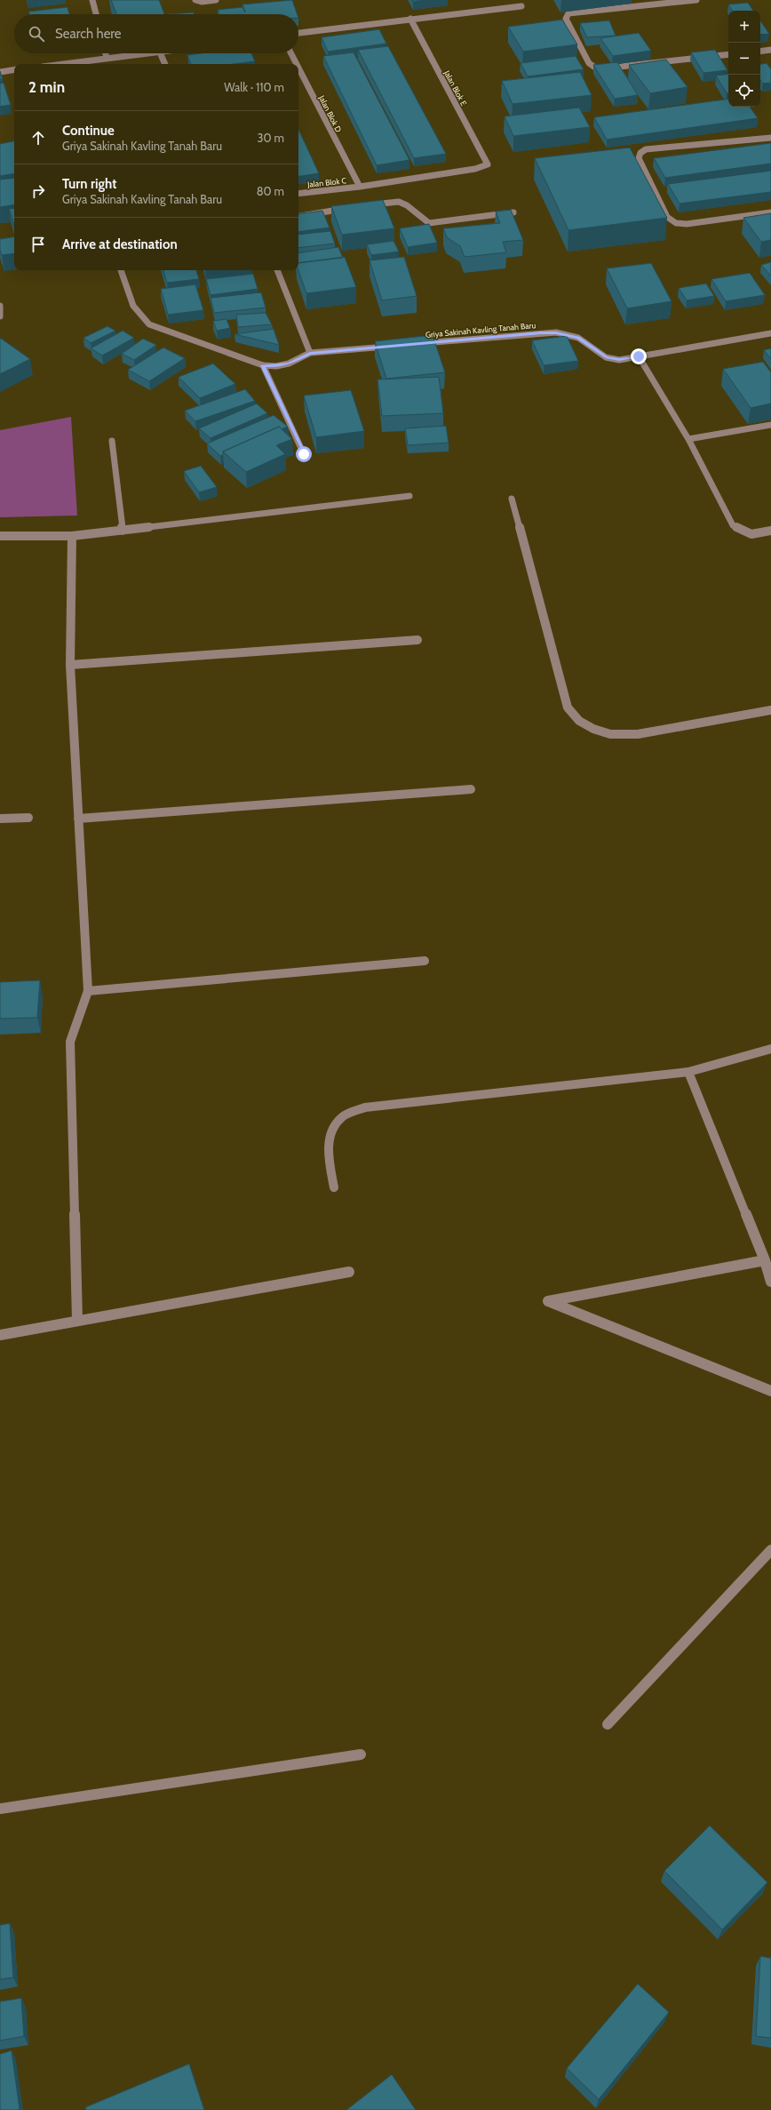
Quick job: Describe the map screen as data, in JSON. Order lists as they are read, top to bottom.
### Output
{
  "streets": {
    "street": [
      "Jalan Blok E",
      "Jalan Blok D",
      "Jalan Blok C",
      "Griya Sakinah Kavling Tanah Baru"
    ]
  },
  "crossings": [
    ["Jalan Blok E", "Jalan Blok C"],
    ["Jalan Blok D", "Jalan Blok C"]
  ],
  "page": {
    "map_buttons": ["+", "−"],
    "search": "Search here",
    "heading": ["2 min", "Walk · 110 m"],
    "list": [
      ["Continue", "Griya Sakinah Kavling Tanah Baru", "30 m"],
      ["Turn right", "Griya Sakinah Kavling Tanah Baru", "80 m"],
      "Arrive at destination"
    ]
  }
}
